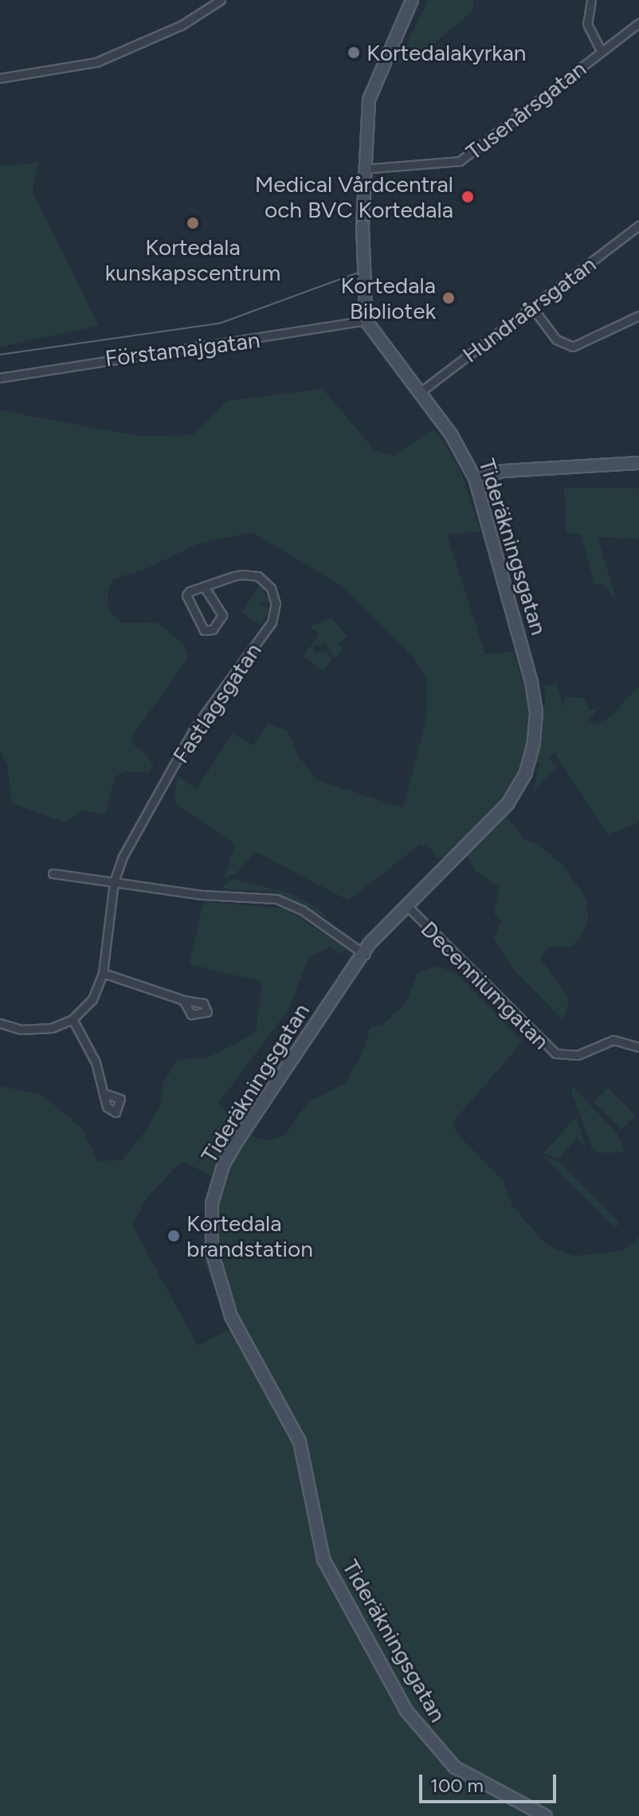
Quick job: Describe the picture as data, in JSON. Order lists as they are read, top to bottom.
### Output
{
  "streets": {
    "street": [
      "Tusenårsgatan",
      "Hundraårsgatan",
      "Förstamajgatan",
      "Tideräkningsgatan",
      "Fastlagsgatan",
      "Decenniumgatan"
    ]
  },
  "crossings": [
    ["Hundraårsgatan", "Tideräkningsgatan"],
    ["Förstamajgatan", "Tideräkningsgatan"],
    ["Tideräkningsgatan", "Decenniumgatan"]
  ],
  "places": [
    "Kortedalakyrkan",
    "Medical Vårdcentral och BVC Kortedala",
    "Kortedala kunskapscentrum",
    "Kortedala Bibliotek",
    "Kortedala brandstation"
  ],
  "scale_bar": "100 m"
}
